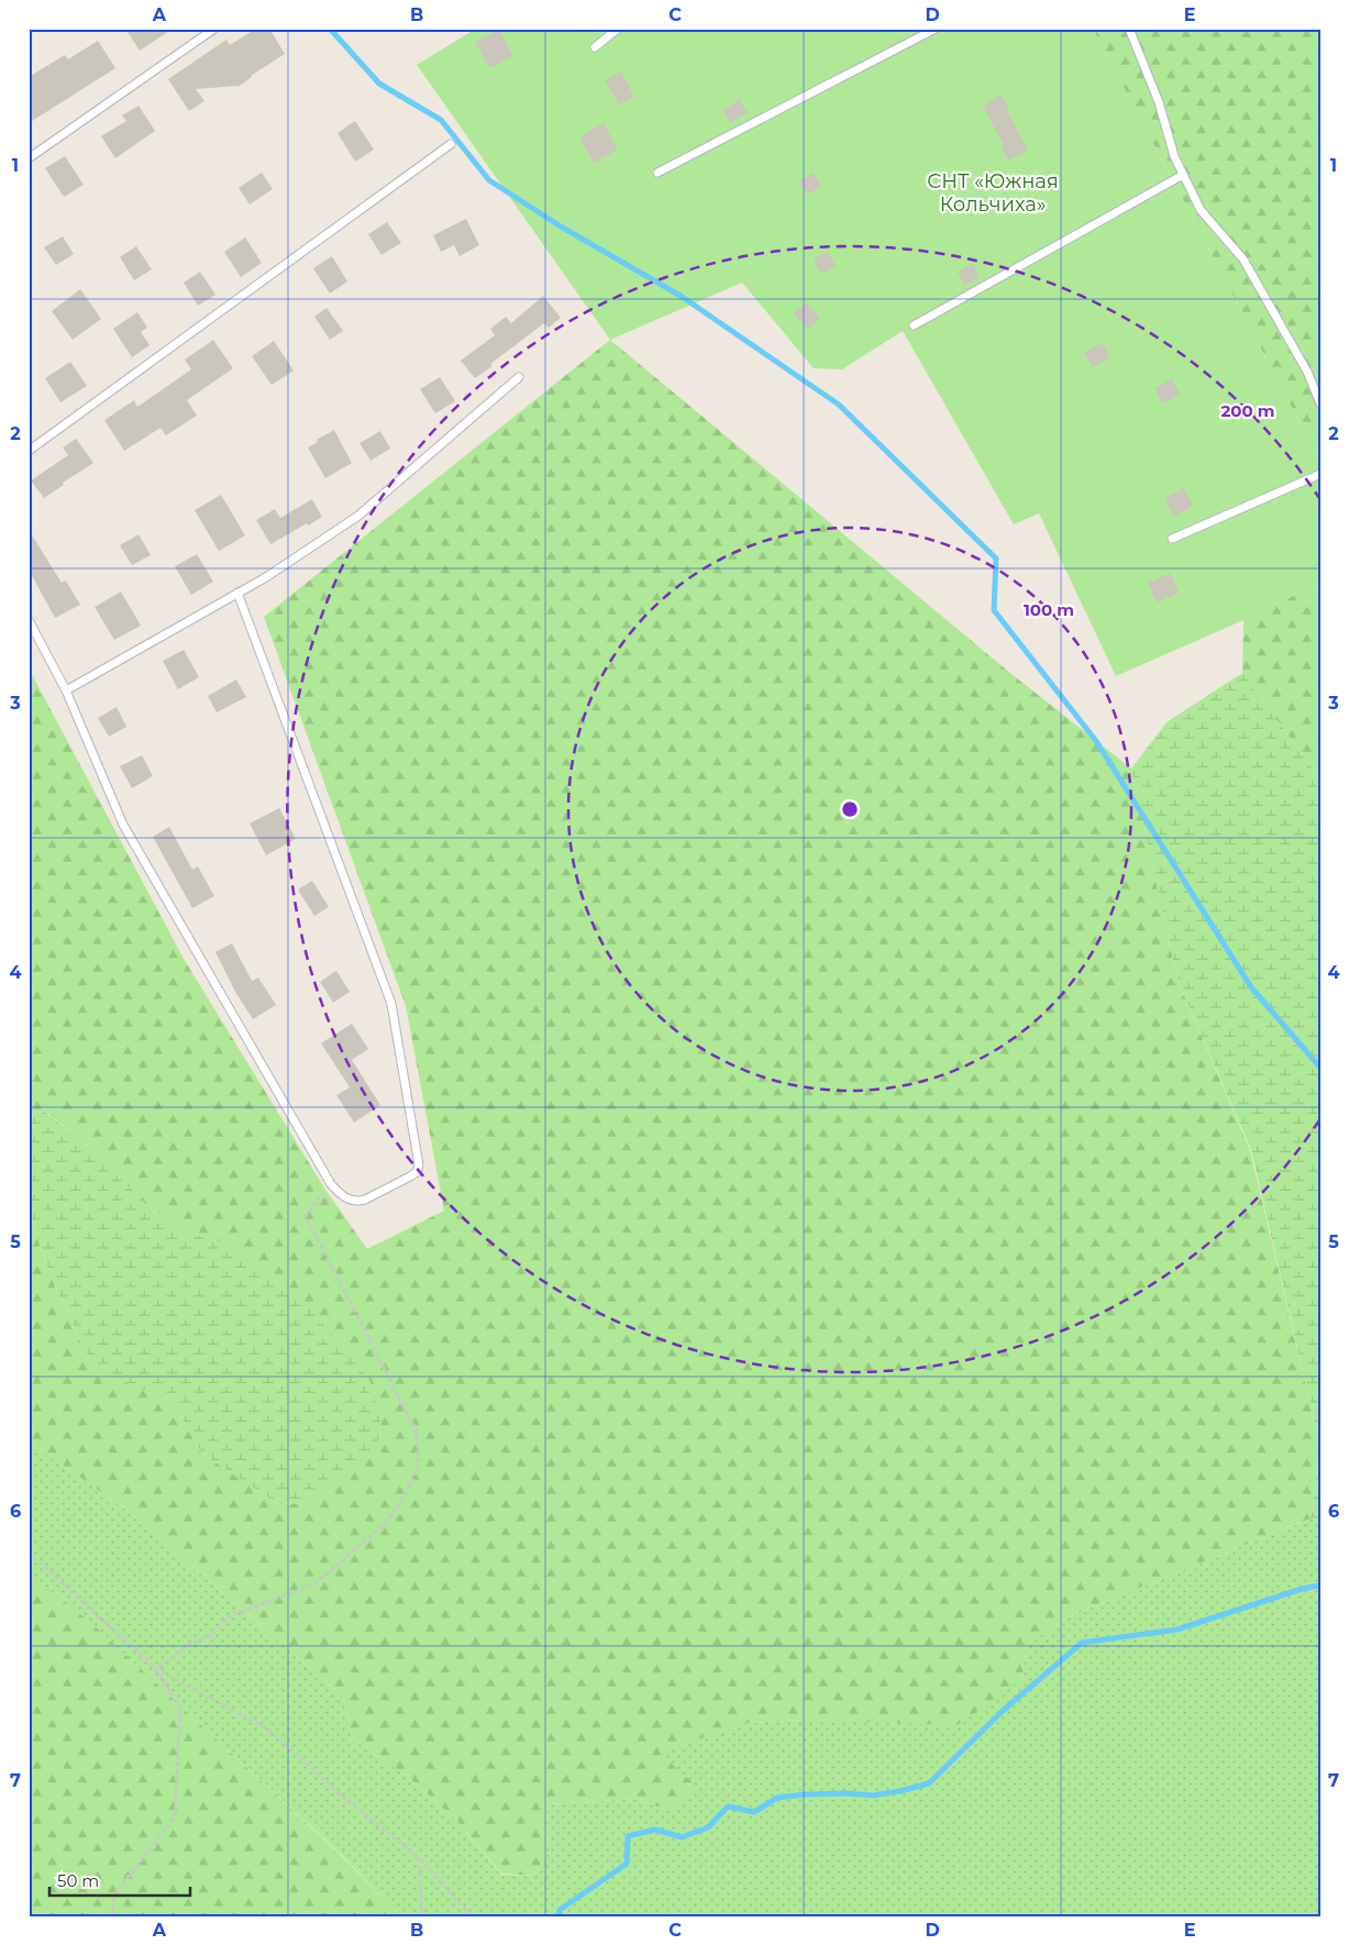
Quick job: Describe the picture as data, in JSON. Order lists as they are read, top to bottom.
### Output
{
  "parks": ["СНТ «Южная Кольчиха»"],
  "scale_bar": "50 m",
  "grid": {
    "columns": [
      "A",
      "B",
      "C",
      "D",
      "E"
    ],
    "rows": [
      "1",
      "2",
      "3",
      "4",
      "5",
      "6",
      "7"
    ]
  },
  "rings": ["200 m", "100 m"]
}
